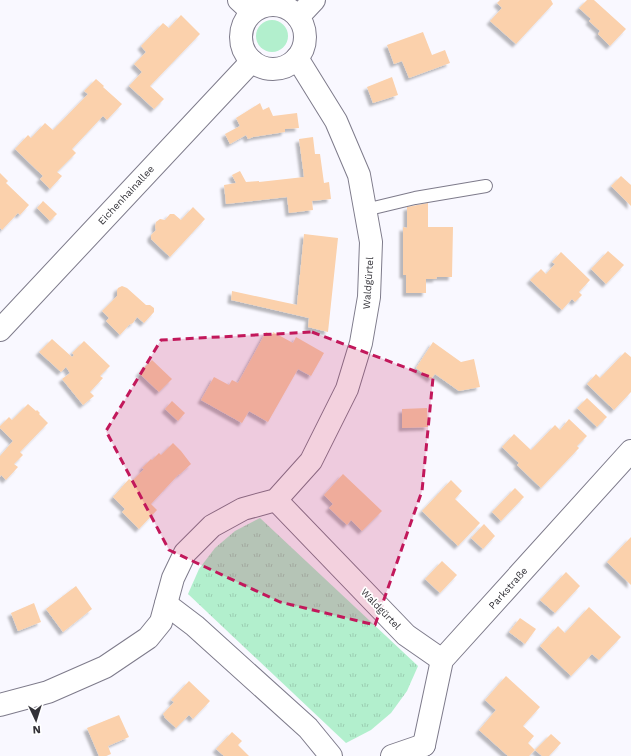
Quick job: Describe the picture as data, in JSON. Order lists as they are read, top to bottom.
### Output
{
  "streets": {
    "street": ["Eichenhainallee", "Waldgürtel", "Parkstraße"]
  },
  "crossings": [
    ["Eichenhainallee", "Waldgürtel"],
    ["Waldgürtel", "Parkstraße"]
  ],
  "north": "bottom"
}
